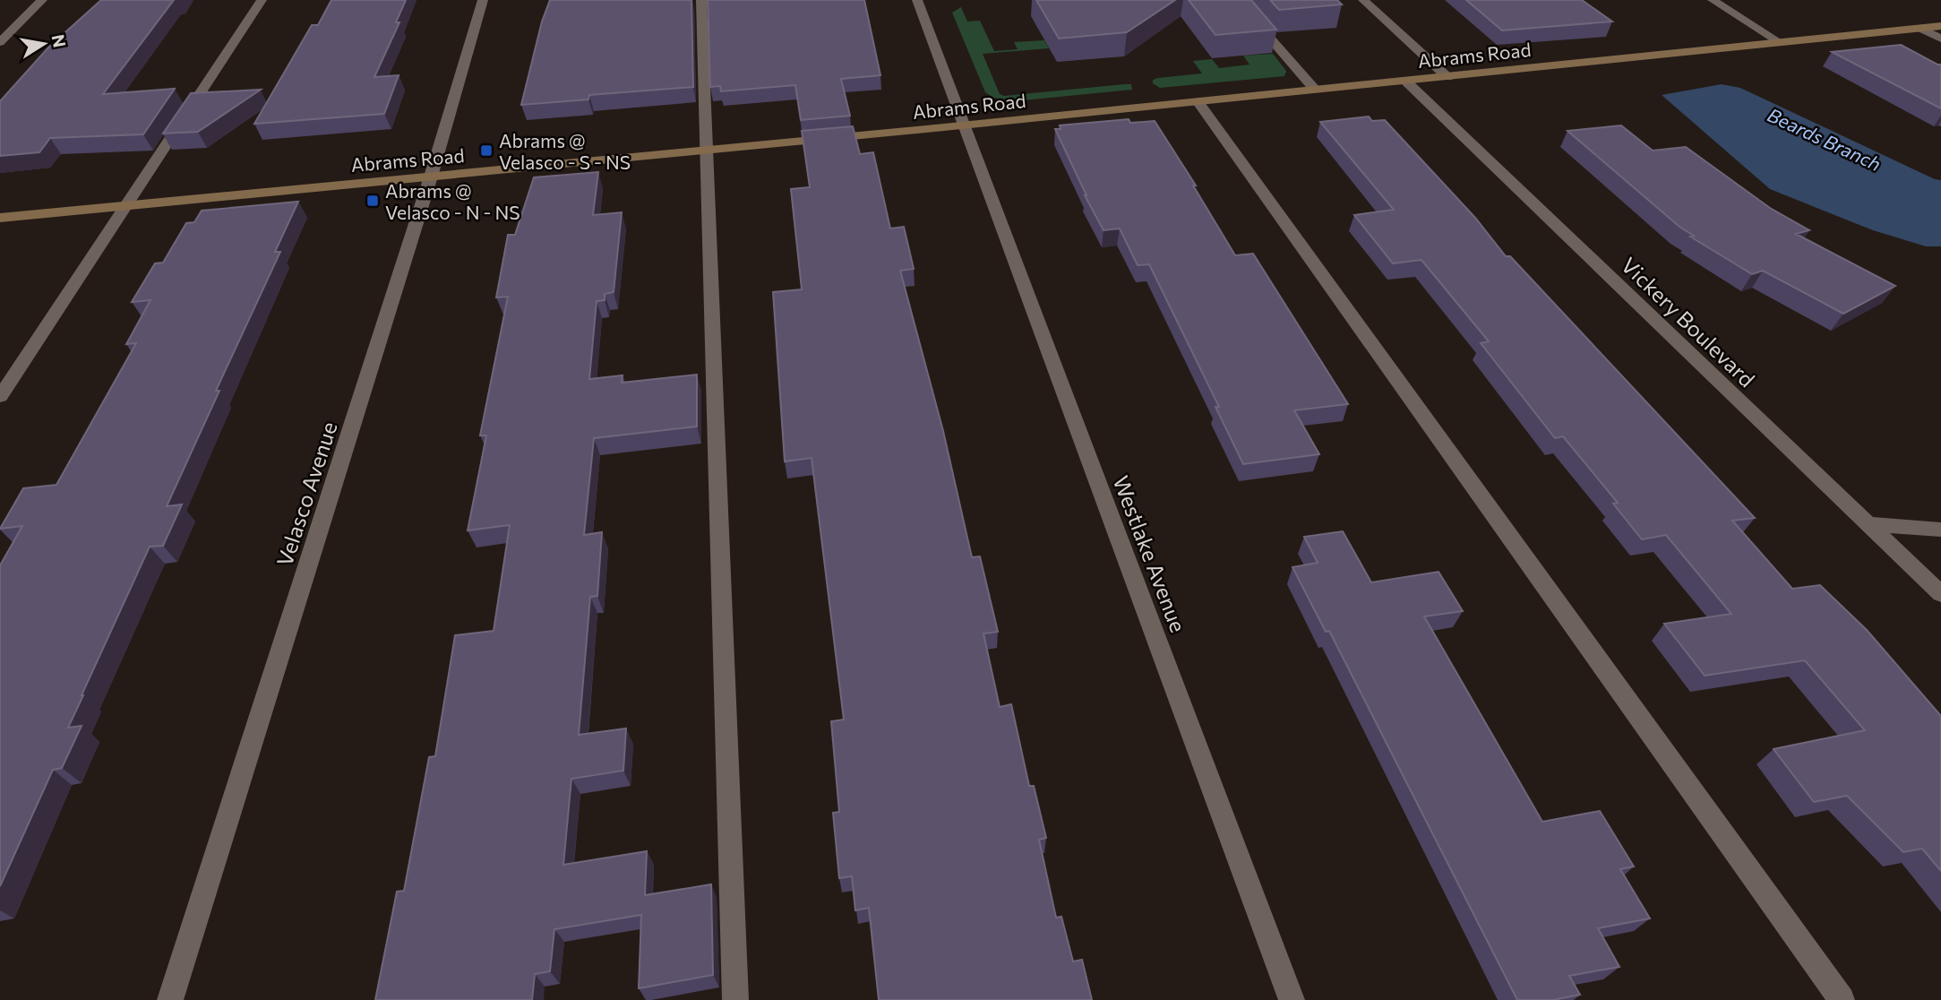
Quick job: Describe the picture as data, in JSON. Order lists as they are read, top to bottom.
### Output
{
  "streets": {
    "main road": ["Abrams Road"],
    "street": ["Vickery Boulevard", "Velasco Avenue", "Westlake Avenue"]
  },
  "crossings": [
    ["Abrams Road", "Vickery Boulevard"],
    ["Abrams Road", "Velasco Avenue"],
    ["Abrams Road", "Westlake Avenue"]
  ],
  "water": ["Beards Branch"],
  "places": {
    "transit": ["Abrams @ Velasco - S - NS", "Abrams @ Velasco - N - NS"]
  },
  "north": "right"
}
